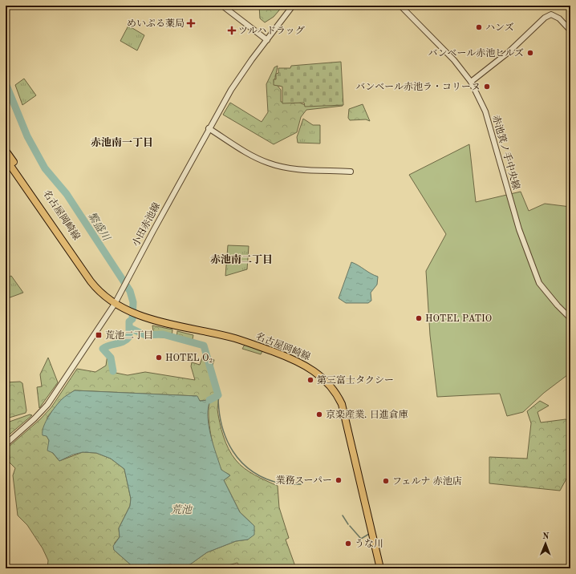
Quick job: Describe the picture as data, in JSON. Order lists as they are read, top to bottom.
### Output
{
  "streets": {
    "main road": ["名古屋岡崎線"],
    "street": ["赤池箕ノ手中央線", "小田赤池線"]
  },
  "crossings": [
    ["名古屋岡崎線", "小田赤池線"]
  ],
  "districts": ["赤池南一丁目", "赤池南二丁目"],
  "water": ["繁盛川", "荒池"],
  "places": {
    "health": ["めいぷる薬局", "ツルハドラッグ"],
    "other": [
      "ハンズ",
      "バンベール赤池ヒルズ",
      "バンベール赤池ラ・コリーヌ",
      "HOTEL PATIO",
      "HOTEL O₂",
      "第三富士タクシー",
      "京楽産業. 日進倉庫",
      "業務スーパー",
      "フェルナ 赤池店",
      "うな川"
    ],
    "transit": ["荒池二丁目"]
  },
  "north": "top"
}
